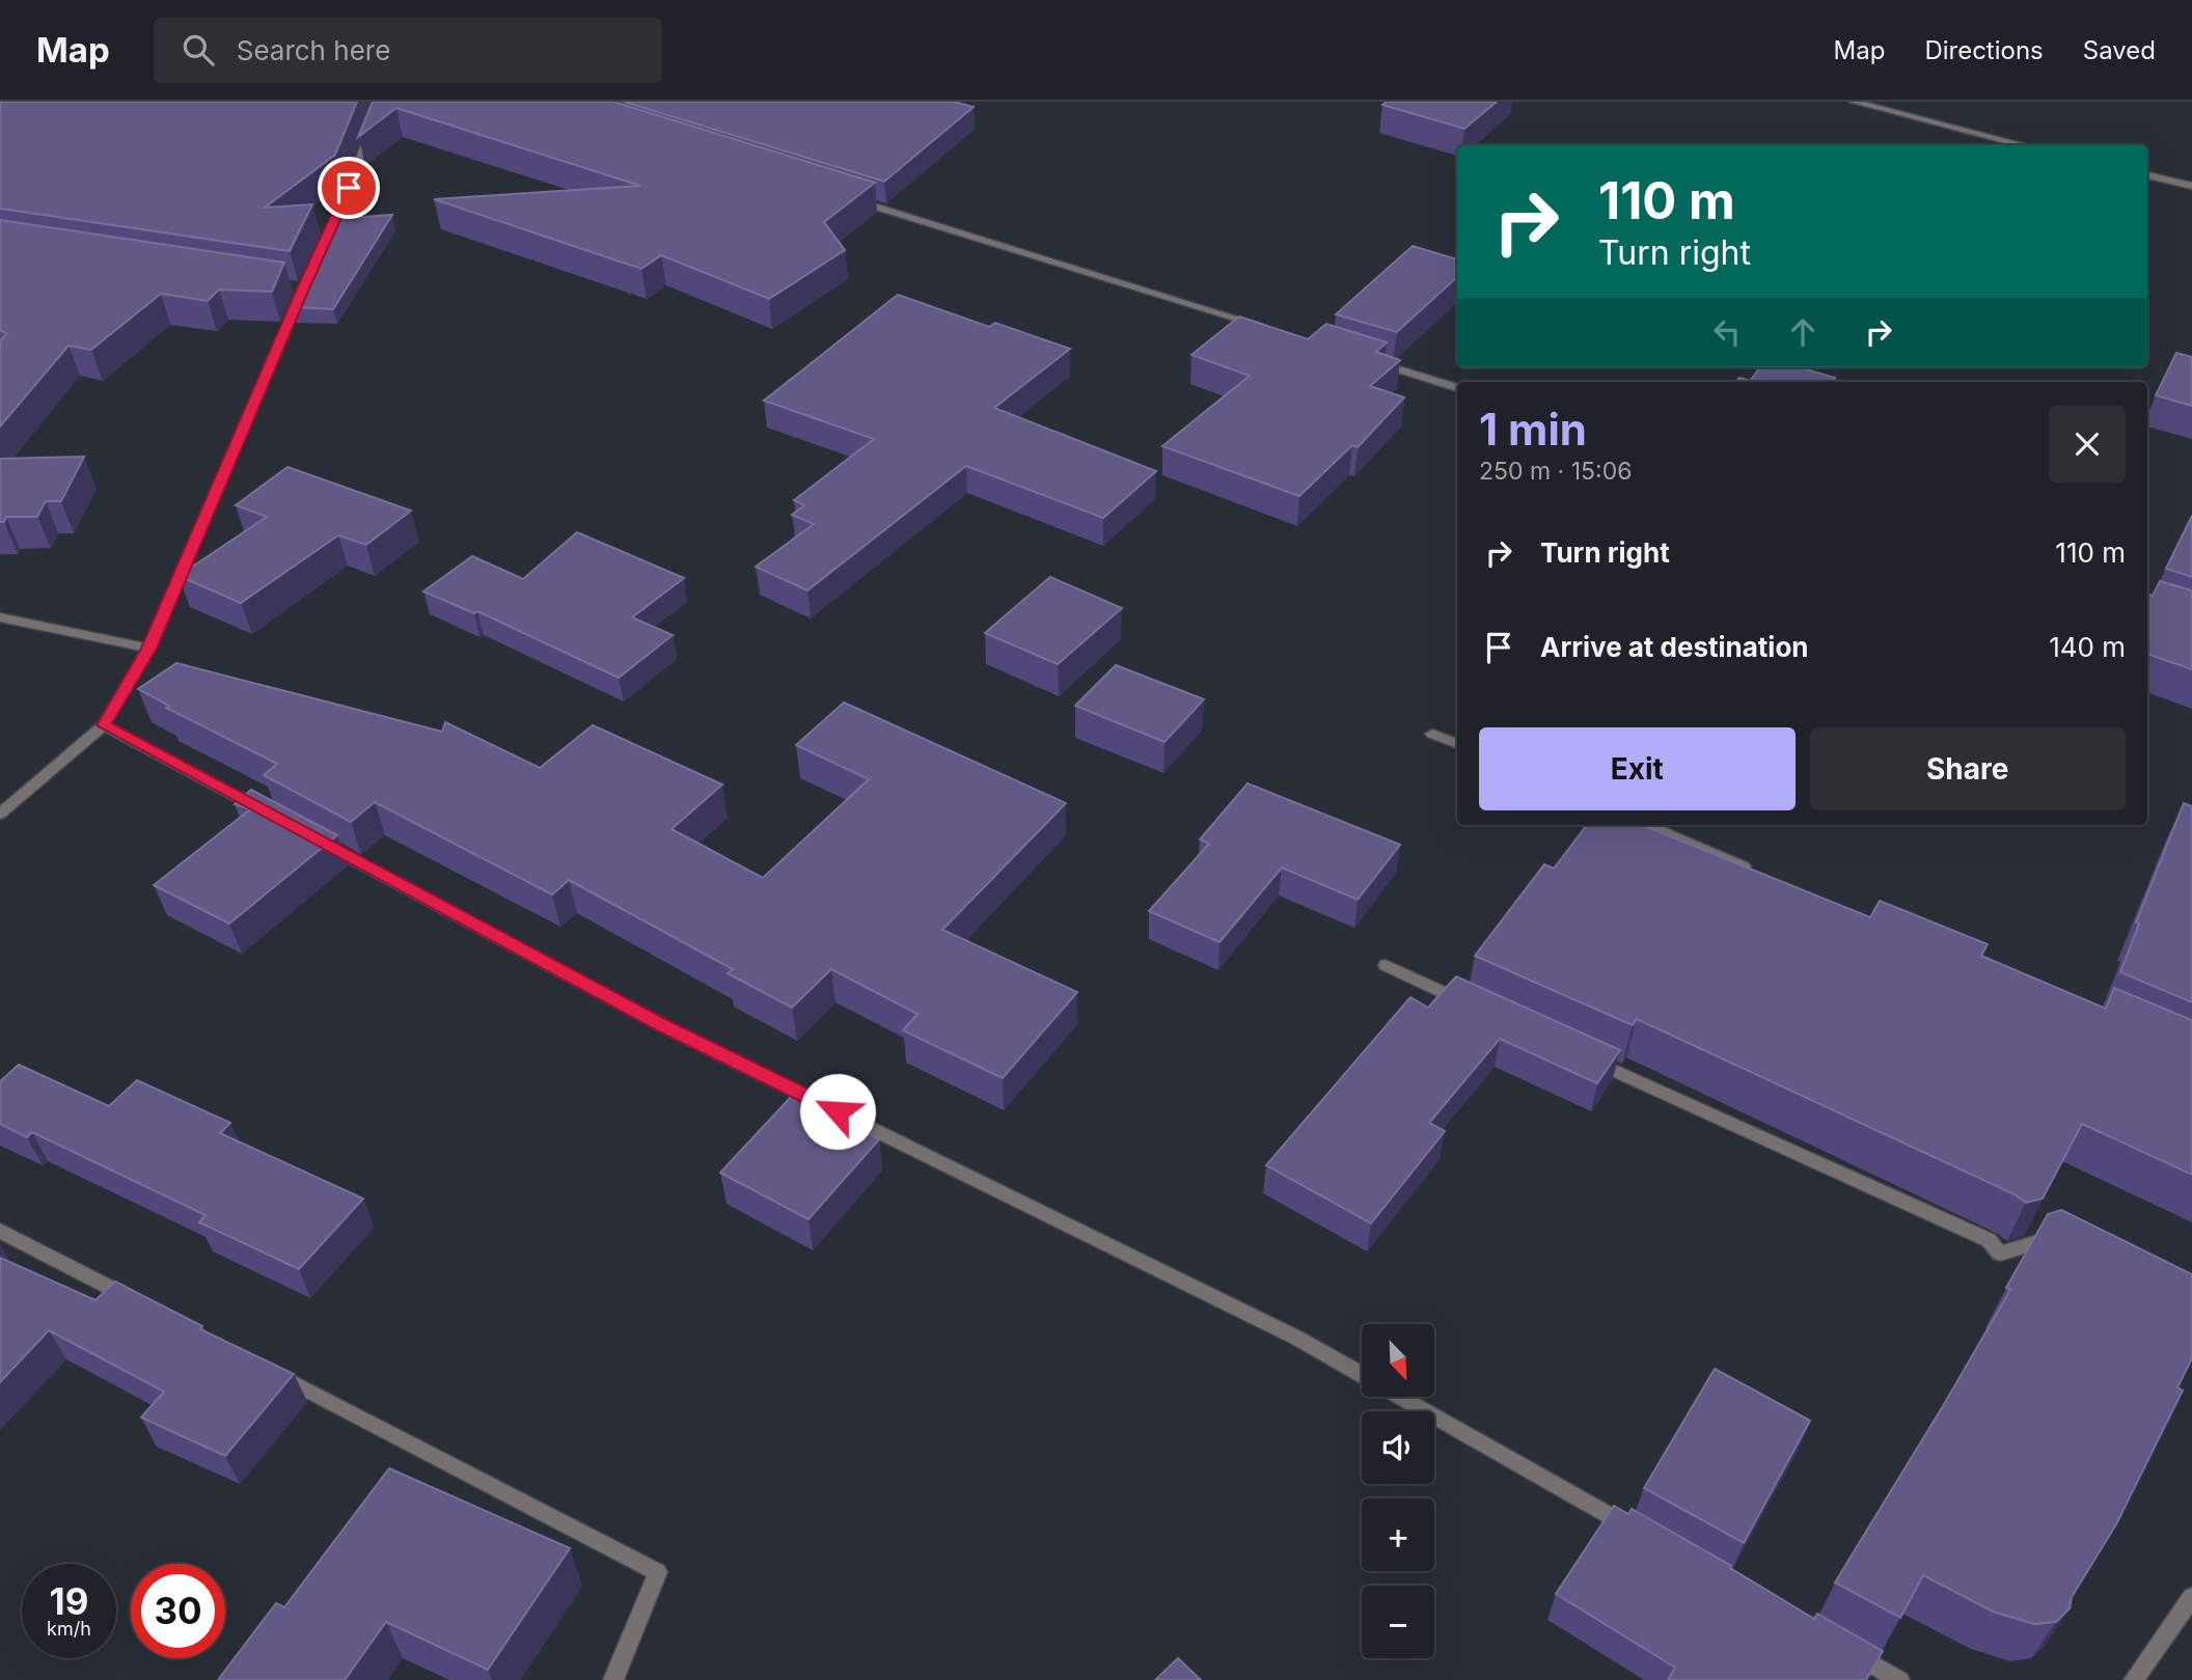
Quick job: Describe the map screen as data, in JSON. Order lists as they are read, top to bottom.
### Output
{
  "north": "bottom right",
  "page": {
    "header": "Map",
    "search": "Search here",
    "nav": ["Map", "Directions", "Saved"],
    "turn": ["110 m", "Turn right"],
    "heading": ["1 min", "250 m · 15:06"],
    "list": [
      {
        "name": "Turn right",
        "value": "110 m"
      },
      {
        "name": "Arrive at destination",
        "value": "140 m"
      }
    ],
    "buttons": ["Exit", "Share"],
    "map_buttons": ["+", "−"],
    "speed": "19 km/h",
    "limit": "30"
  }
}
